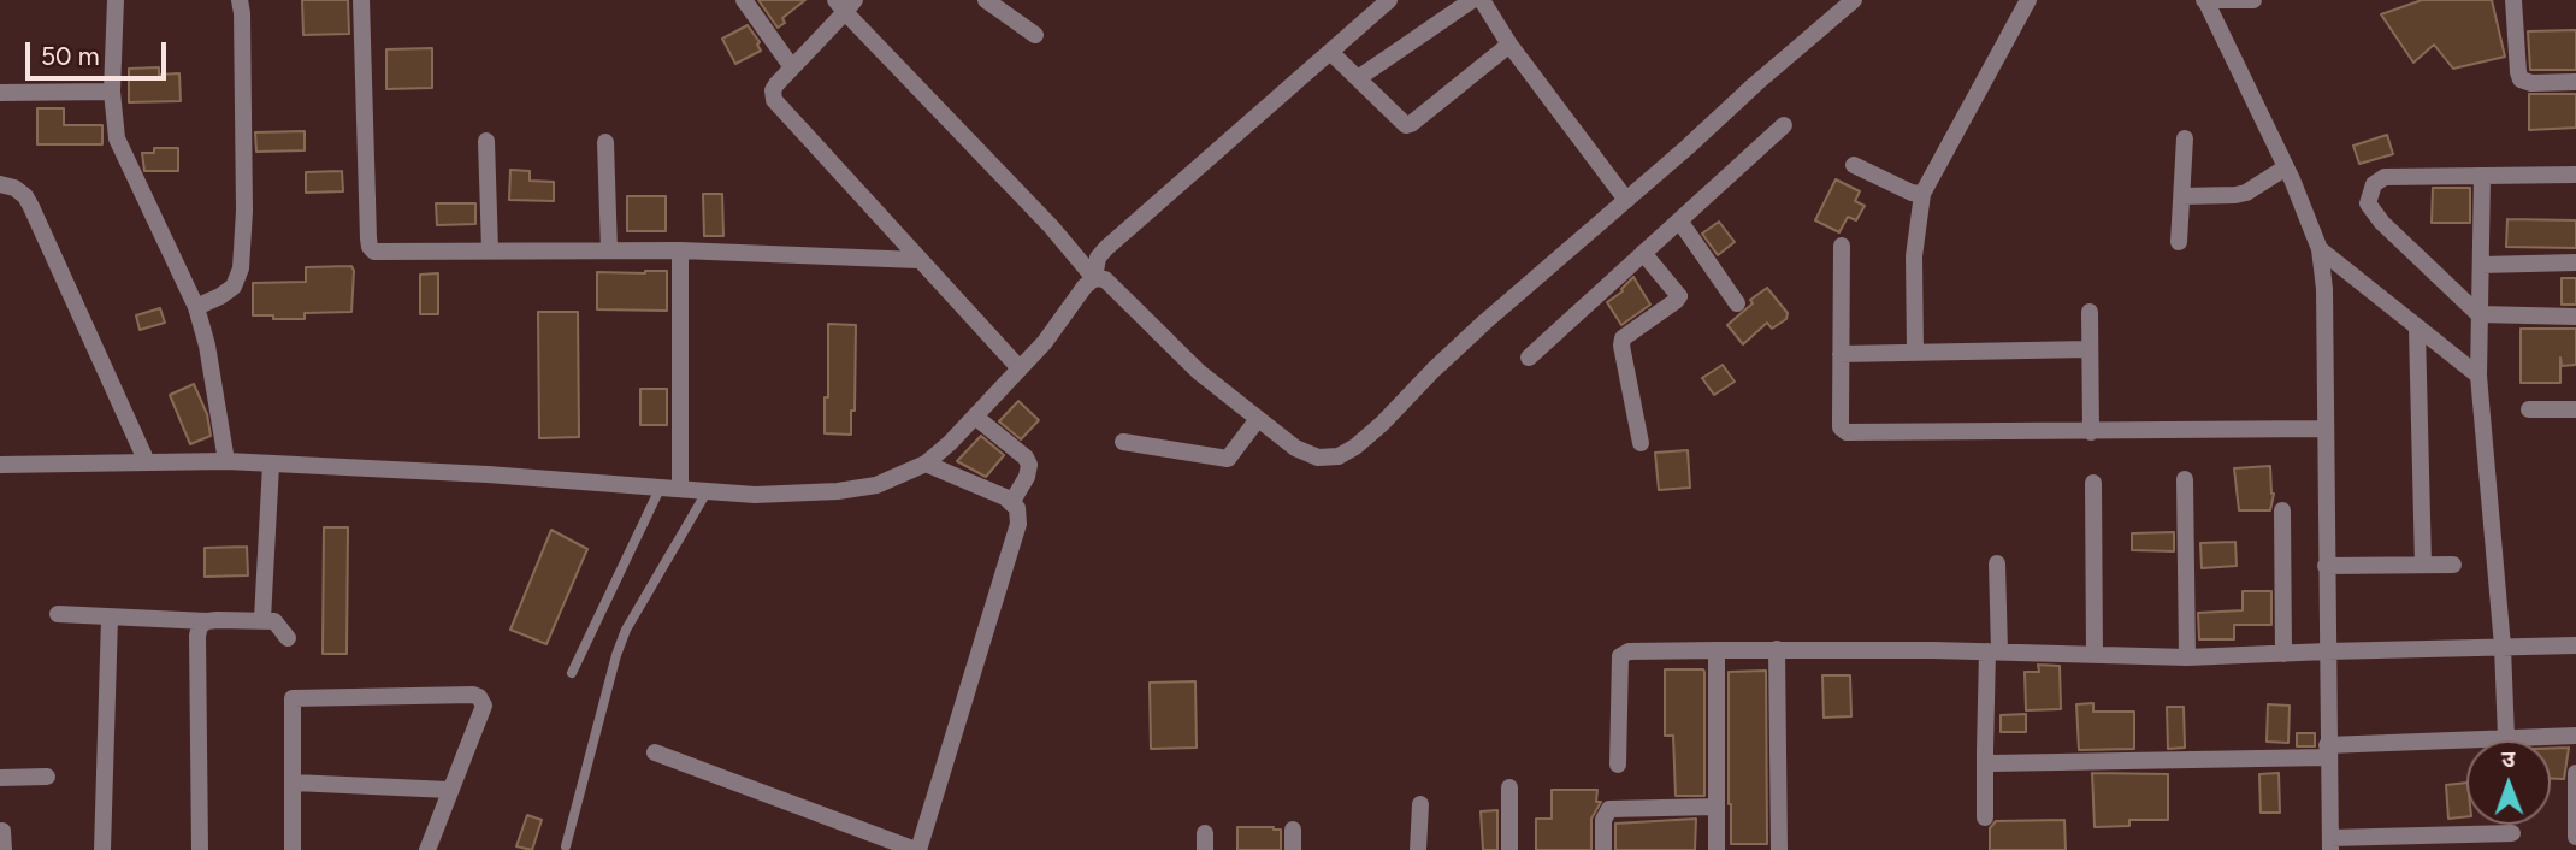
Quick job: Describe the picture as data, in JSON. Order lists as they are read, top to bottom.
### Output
{
  "scale_bar": "50 m",
  "north": "top"
}
